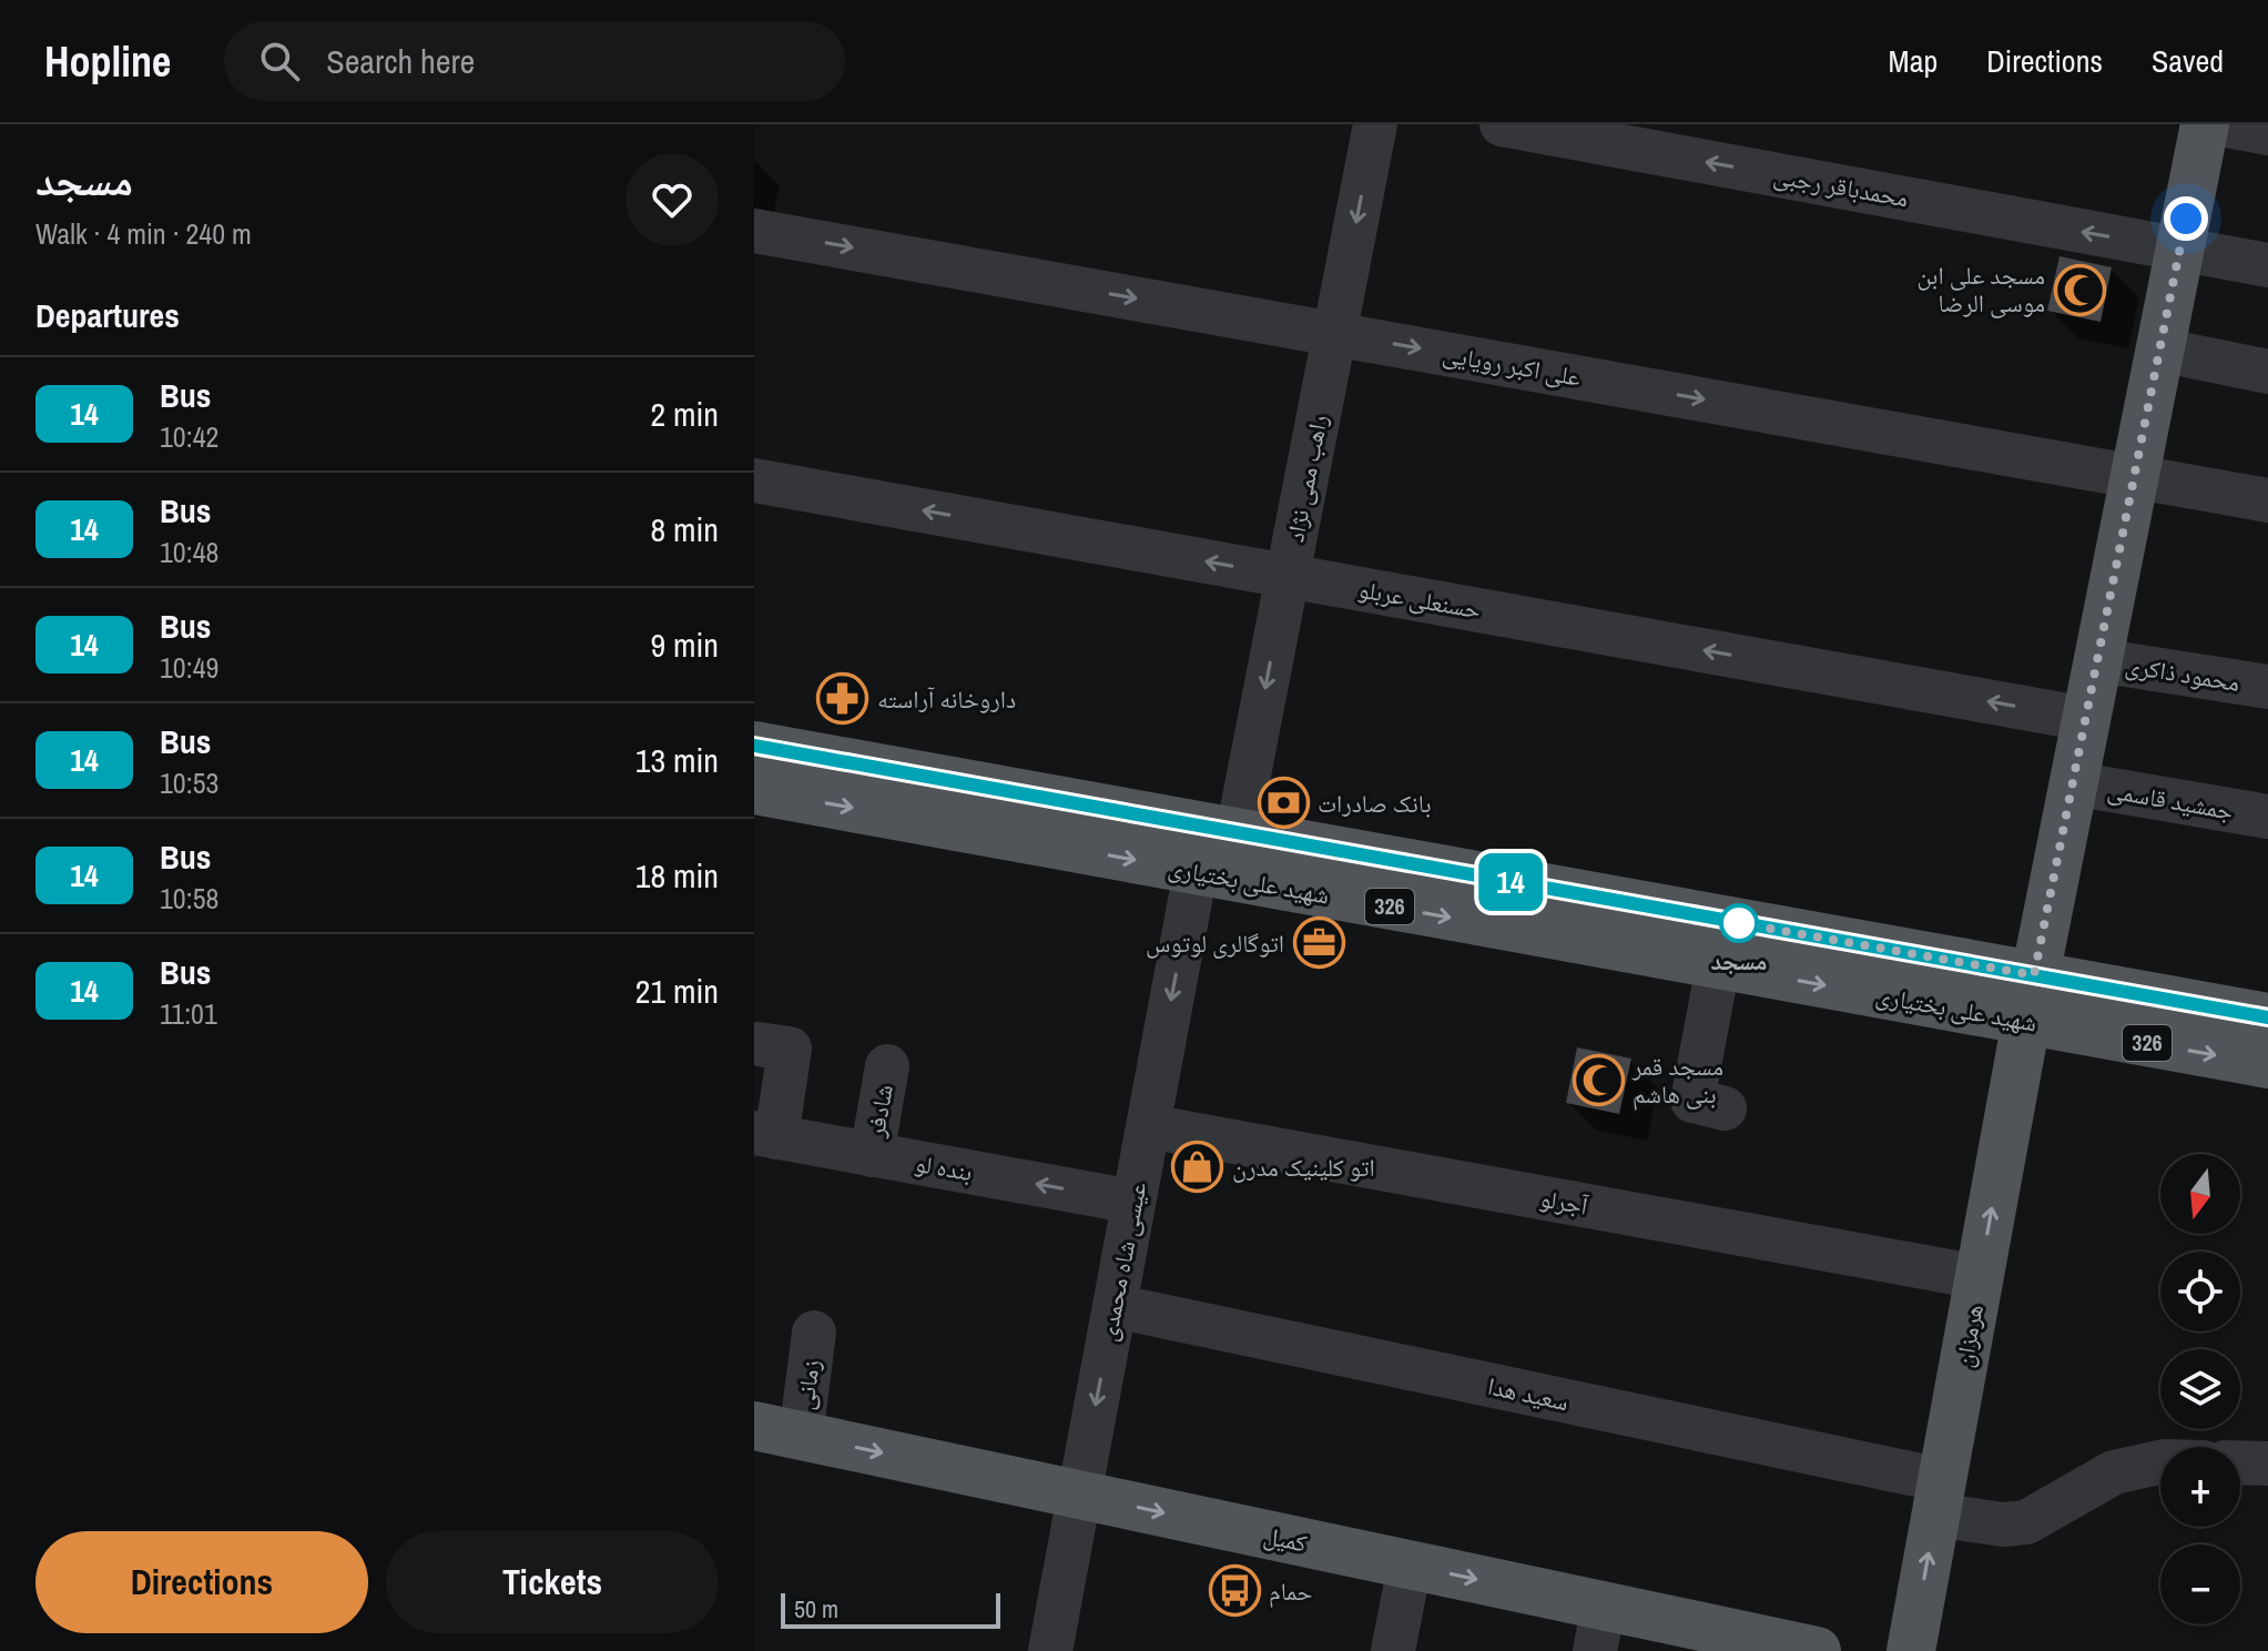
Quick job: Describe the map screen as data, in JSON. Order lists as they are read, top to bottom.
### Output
{
  "streets": {
    "main road": [
      "شهید علی بختیاری",
      "326",
      "هرمزان",
      "کمیل"
    ],
    "street": [
      "محمدباقر رجبی",
      "علی اکبر رویایی",
      "راهب ممی نژاد",
      "حسنعلی عربلو",
      "محمود ذاکری",
      "جمشید قاسمی",
      "شادفر",
      "بنده لو",
      "آجرلو",
      "عیسی شاه محمدی",
      "زمانی",
      "سعید هدا"
    ]
  },
  "crossings": [
    ["محمدباقر رجبی", "هرمزان"],
    ["علی اکبر رویایی", "راهب ممی نژاد"],
    ["علی اکبر رویایی", "هرمزان"],
    ["راهب ممی نژاد", "حسنعلی عربلو"],
    ["راهب ممی نژاد", "شهید علی بختیاری"],
    ["راهب ممی نژاد", "عیسی شاه محمدی"],
    ["حسنعلی عربلو", "هرمزان"],
    ["محمود ذاکری", "هرمزان"],
    ["جمشید قاسمی", "هرمزان"],
    ["شهید علی بختیاری", "عیسی شاه محمدی"],
    ["شهید علی بختیاری", "هرمزان"],
    ["شادفر", "بنده لو"],
    ["بنده لو", "عیسی شاه محمدی"],
    ["آجرلو", "عیسی شاه محمدی"],
    ["آجرلو", "هرمزان"],
    ["عیسی شاه محمدی", "سعید هدا"],
    ["عیسی شاه محمدی", "کمیل"],
    ["هرمزان", "سعید هدا"],
    ["زمانی", "کمیل"]
  ],
  "one_way": [
    "محمدباقر رجبی",
    "علی اکبر رویایی",
    "راهب ممی نژاد",
    "حسنعلی عربلو",
    "بنده لو",
    "عیسی شاه محمدی",
    "کمیل"
  ],
  "places": {
    "mosque": ["مسجد علی ابن موسی الرضا", "مسجد قمر بنی هاشم"],
    "pharmacy": ["داروخانه آراسته"],
    "bank": ["بانک صادرات"],
    "other": ["مسجد"],
    "office": ["اتوگالری لوتوس"],
    "shop": ["اتو کلینیک مدرن"],
    "bus stop": ["حمام"]
  },
  "lines": ["bus line 14"],
  "scale_bar": "50 m",
  "north": "bottom",
  "page": {
    "header": "Hopline",
    "search": "Search here",
    "nav": ["Map", "Directions", "Saved"],
    "heading": [
      ["مسجد", "Walk · 4 min · 240 m"],
      "Departures"
    ],
    "on_map": "14",
    "list": [
      {
        "mark": "14",
        "name": "Bus",
        "note": "10:42",
        "value": "2 min"
      },
      {
        "mark": "14",
        "name": "Bus",
        "note": "10:48",
        "value": "8 min"
      },
      {
        "mark": "14",
        "name": "Bus",
        "note": "10:49",
        "value": "9 min"
      },
      {
        "mark": "14",
        "name": "Bus",
        "note": "10:53",
        "value": "13 min"
      },
      {
        "mark": "14",
        "name": "Bus",
        "note": "10:58",
        "value": "18 min"
      },
      {
        "mark": "14",
        "name": "Bus",
        "note": "11:01",
        "value": "21 min"
      }
    ],
    "map_buttons": ["+", "−"],
    "buttons": ["Directions", "Tickets"],
    "scale": "50 m"
  }
}
